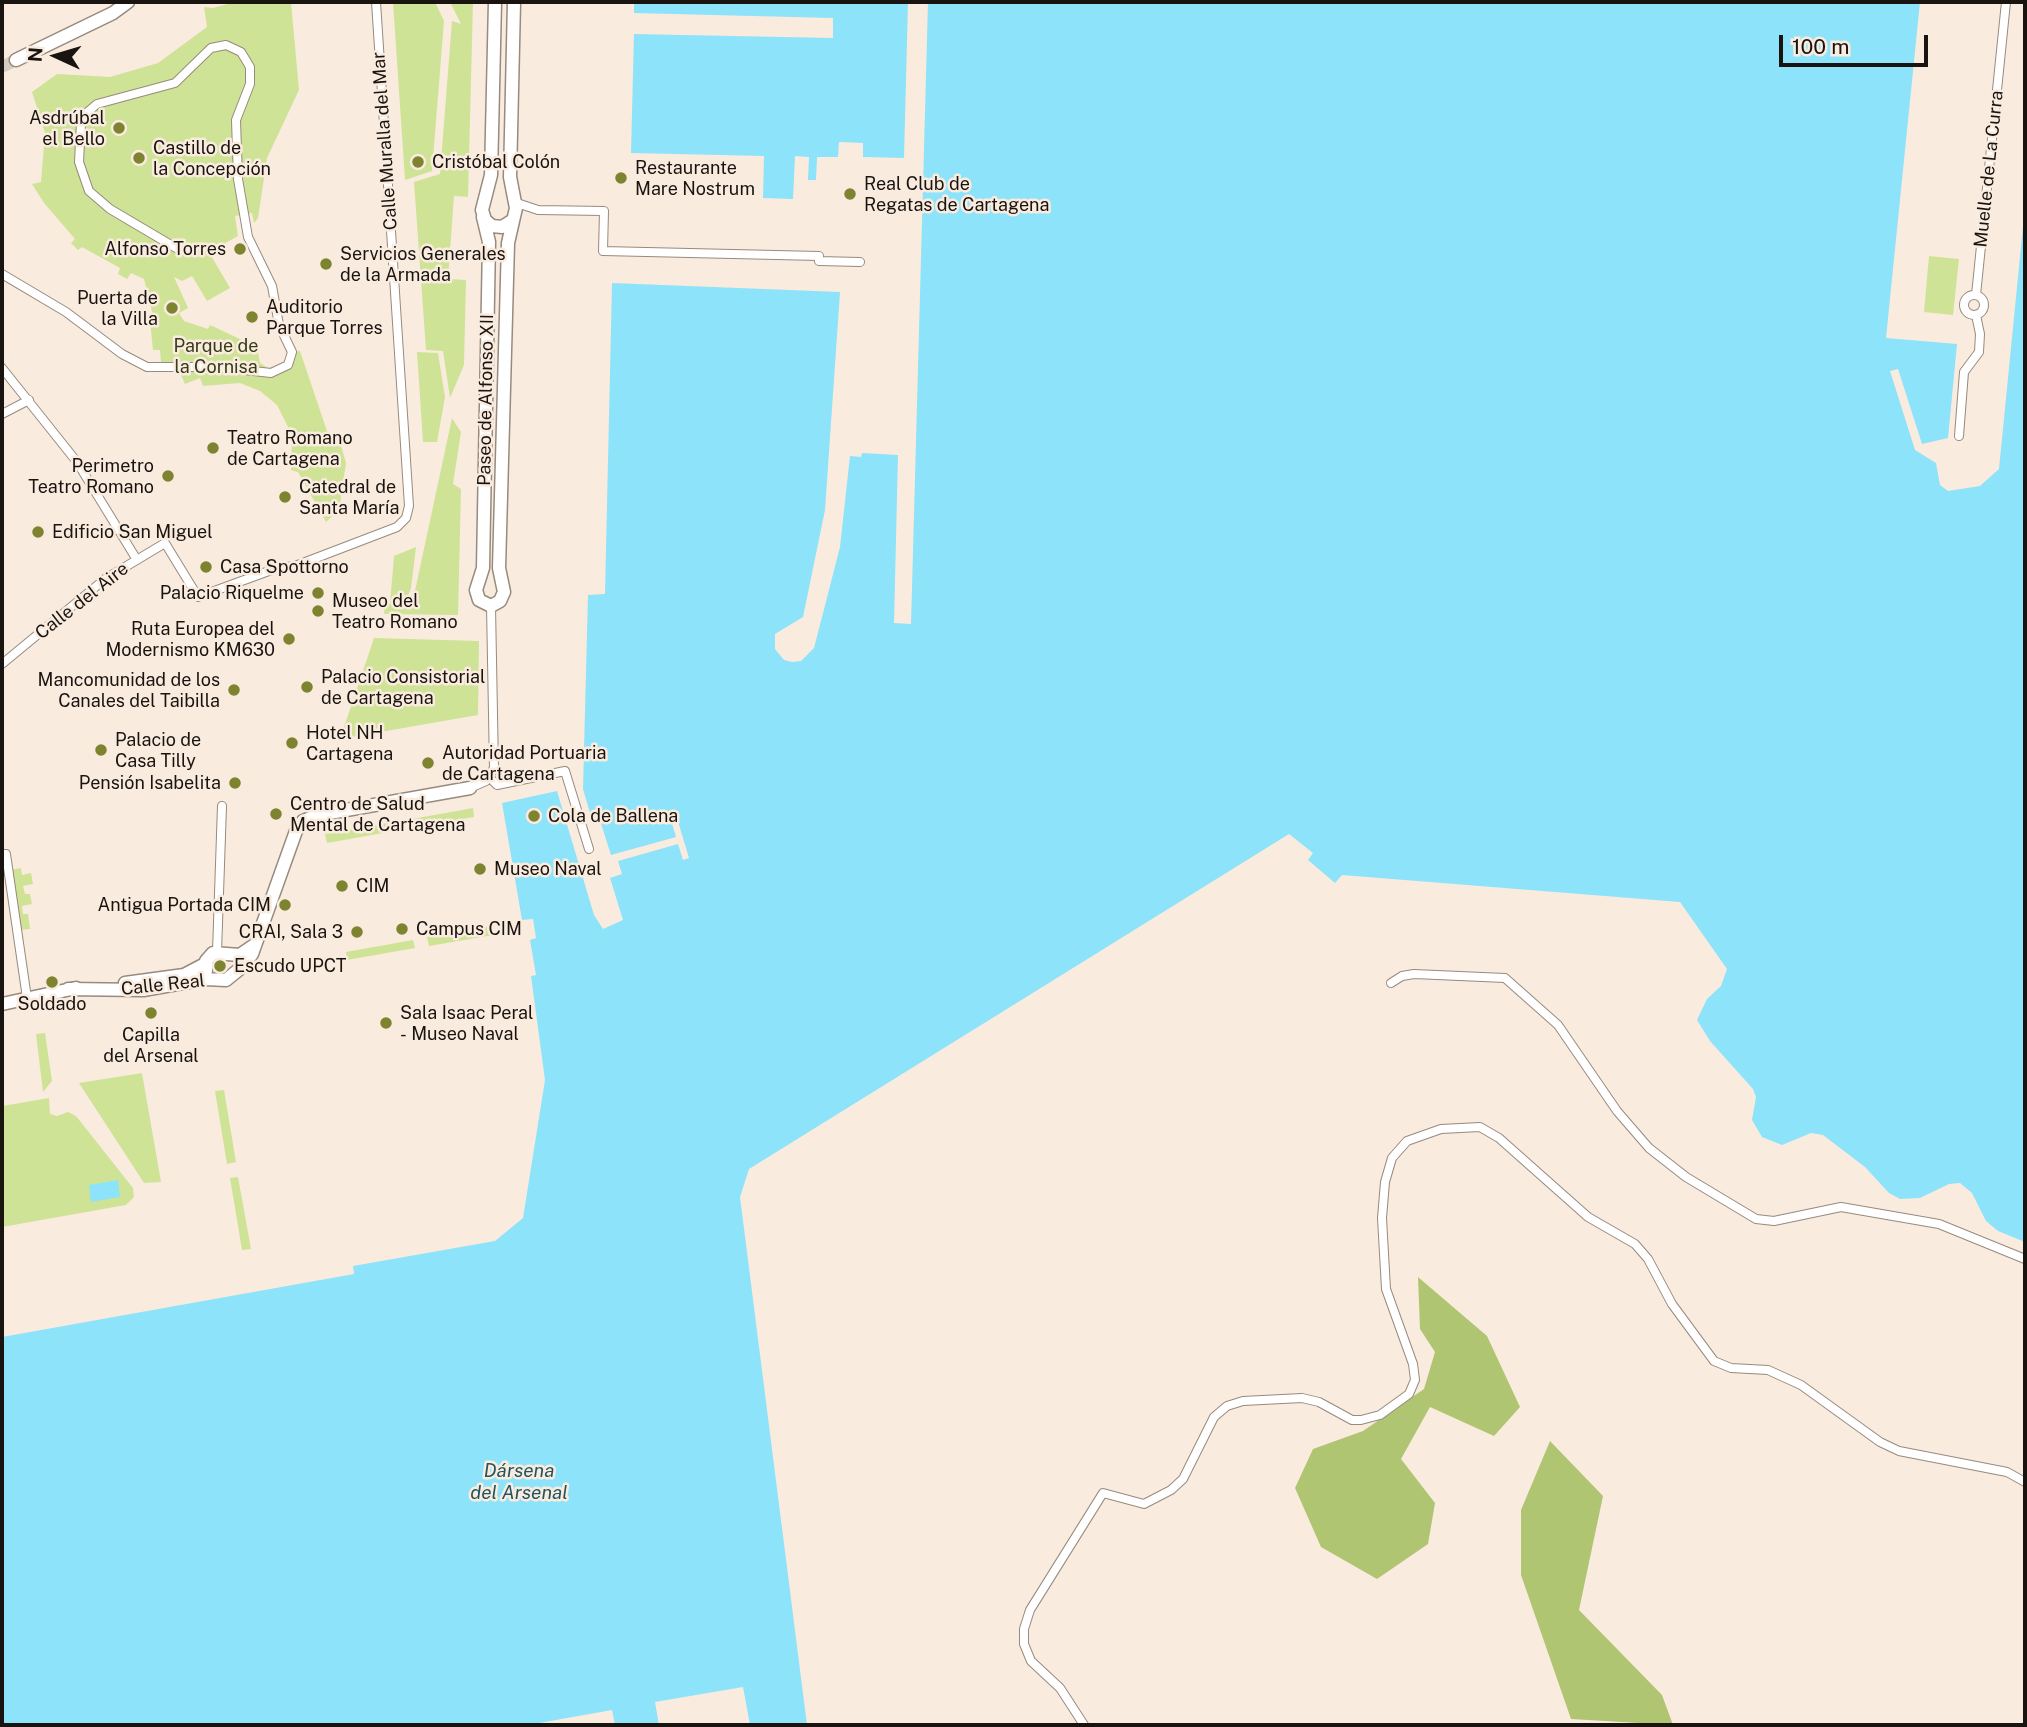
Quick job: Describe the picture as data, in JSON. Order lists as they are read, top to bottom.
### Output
{
  "streets": {
    "main road": ["Paseo de Alfonso XII", "Calle Real"],
    "street": ["Calle Muralla del Mar", "Muelle de La Curra", "Calle del Aire"]
  },
  "crossings": [
    ["Calle Muralla del Mar", "Calle del Aire"]
  ],
  "water": ["Dársena del Arsenal"],
  "parks": ["Parque de la Cornisa"],
  "places": [
    "Asdrúbal el Bello",
    "Castillo de la Concepción",
    "Cristóbal Colón",
    "Restaurante Mare Nostrum",
    "Real Club de Regatas de Cartagena",
    "Alfonso Torres",
    "Servicios Generales de la Armada",
    "Puerta de la Villa",
    "Auditorio Parque Torres",
    "Teatro Romano de Cartagena",
    "Perimetro Teatro Romano",
    "Catedral de Santa María",
    "Edificio San Miguel",
    "Casa Spottorno",
    "Palacio Riquelme",
    "Museo del Teatro Romano",
    "Ruta Europea del Modernismo KM630",
    "Palacio Consistorial de Cartagena",
    "Mancomunidad de los Canales del Taibilla",
    "Hotel NH Cartagena",
    "Palacio de Casa Tilly",
    "Autoridad Portuaria de Cartagena",
    "Pensión Isabelita",
    "Centro de Salud Mental de Cartagena",
    "Cola de Ballena",
    "Museo Naval",
    "CIM",
    "Antigua Portada CIM",
    "Campus CIM",
    "CRAI, Sala 3",
    "Escudo UPCT",
    "Soldado",
    "Capilla del Arsenal",
    "Sala Isaac Peral - Museo Naval"
  ],
  "scale_bar": "100 m",
  "north": "left"
}
